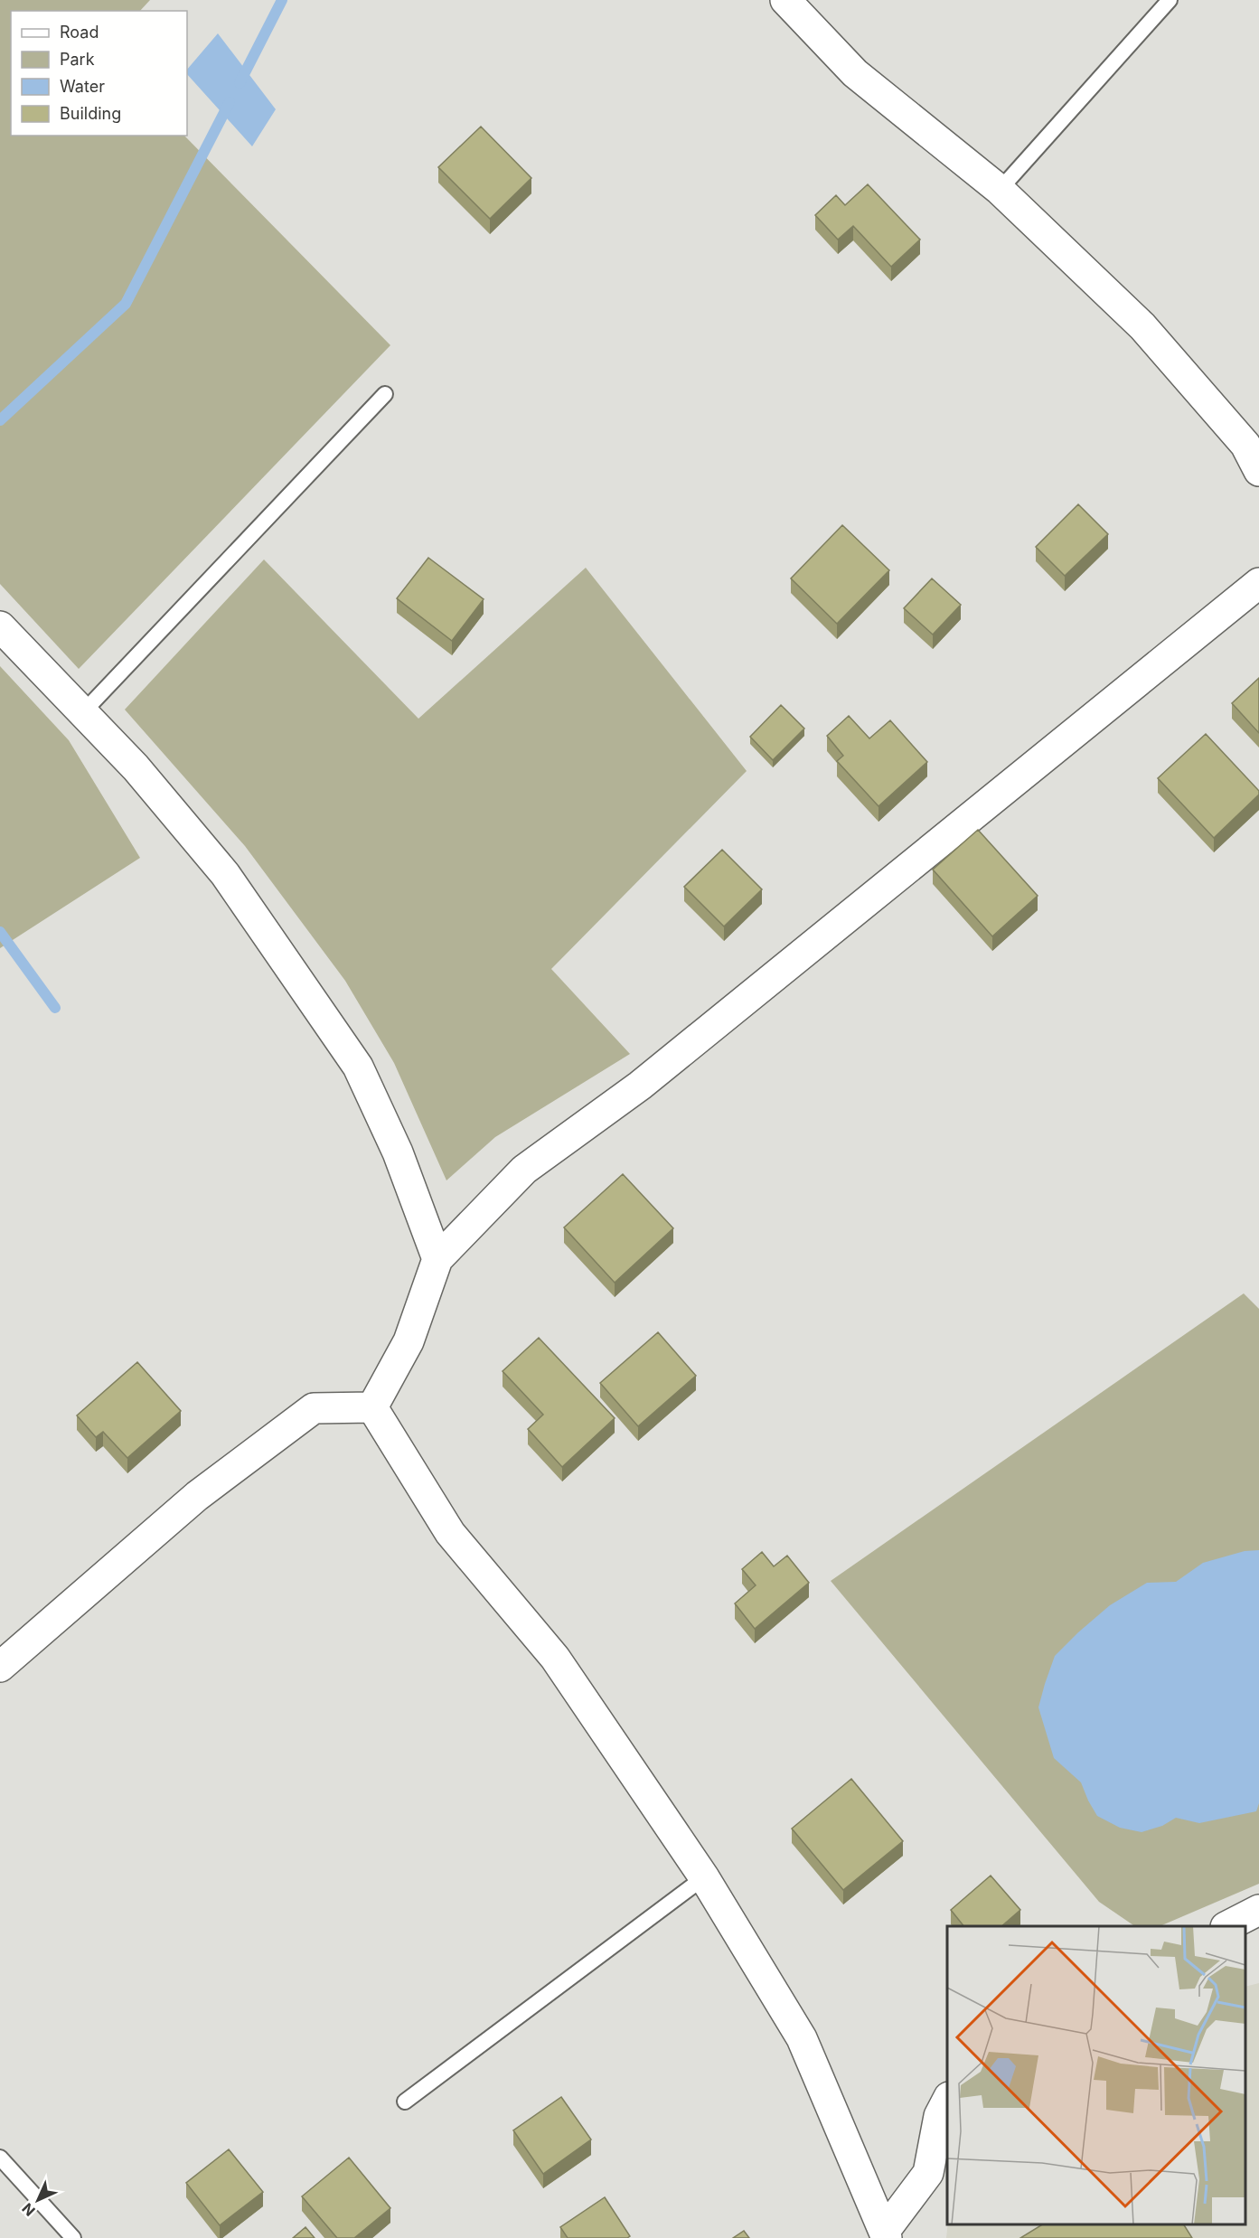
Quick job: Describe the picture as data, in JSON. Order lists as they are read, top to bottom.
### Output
{
  "legend": [
    "Road",
    "Park",
    "Water",
    "Building"
  ],
  "north": "bottom left"
}
